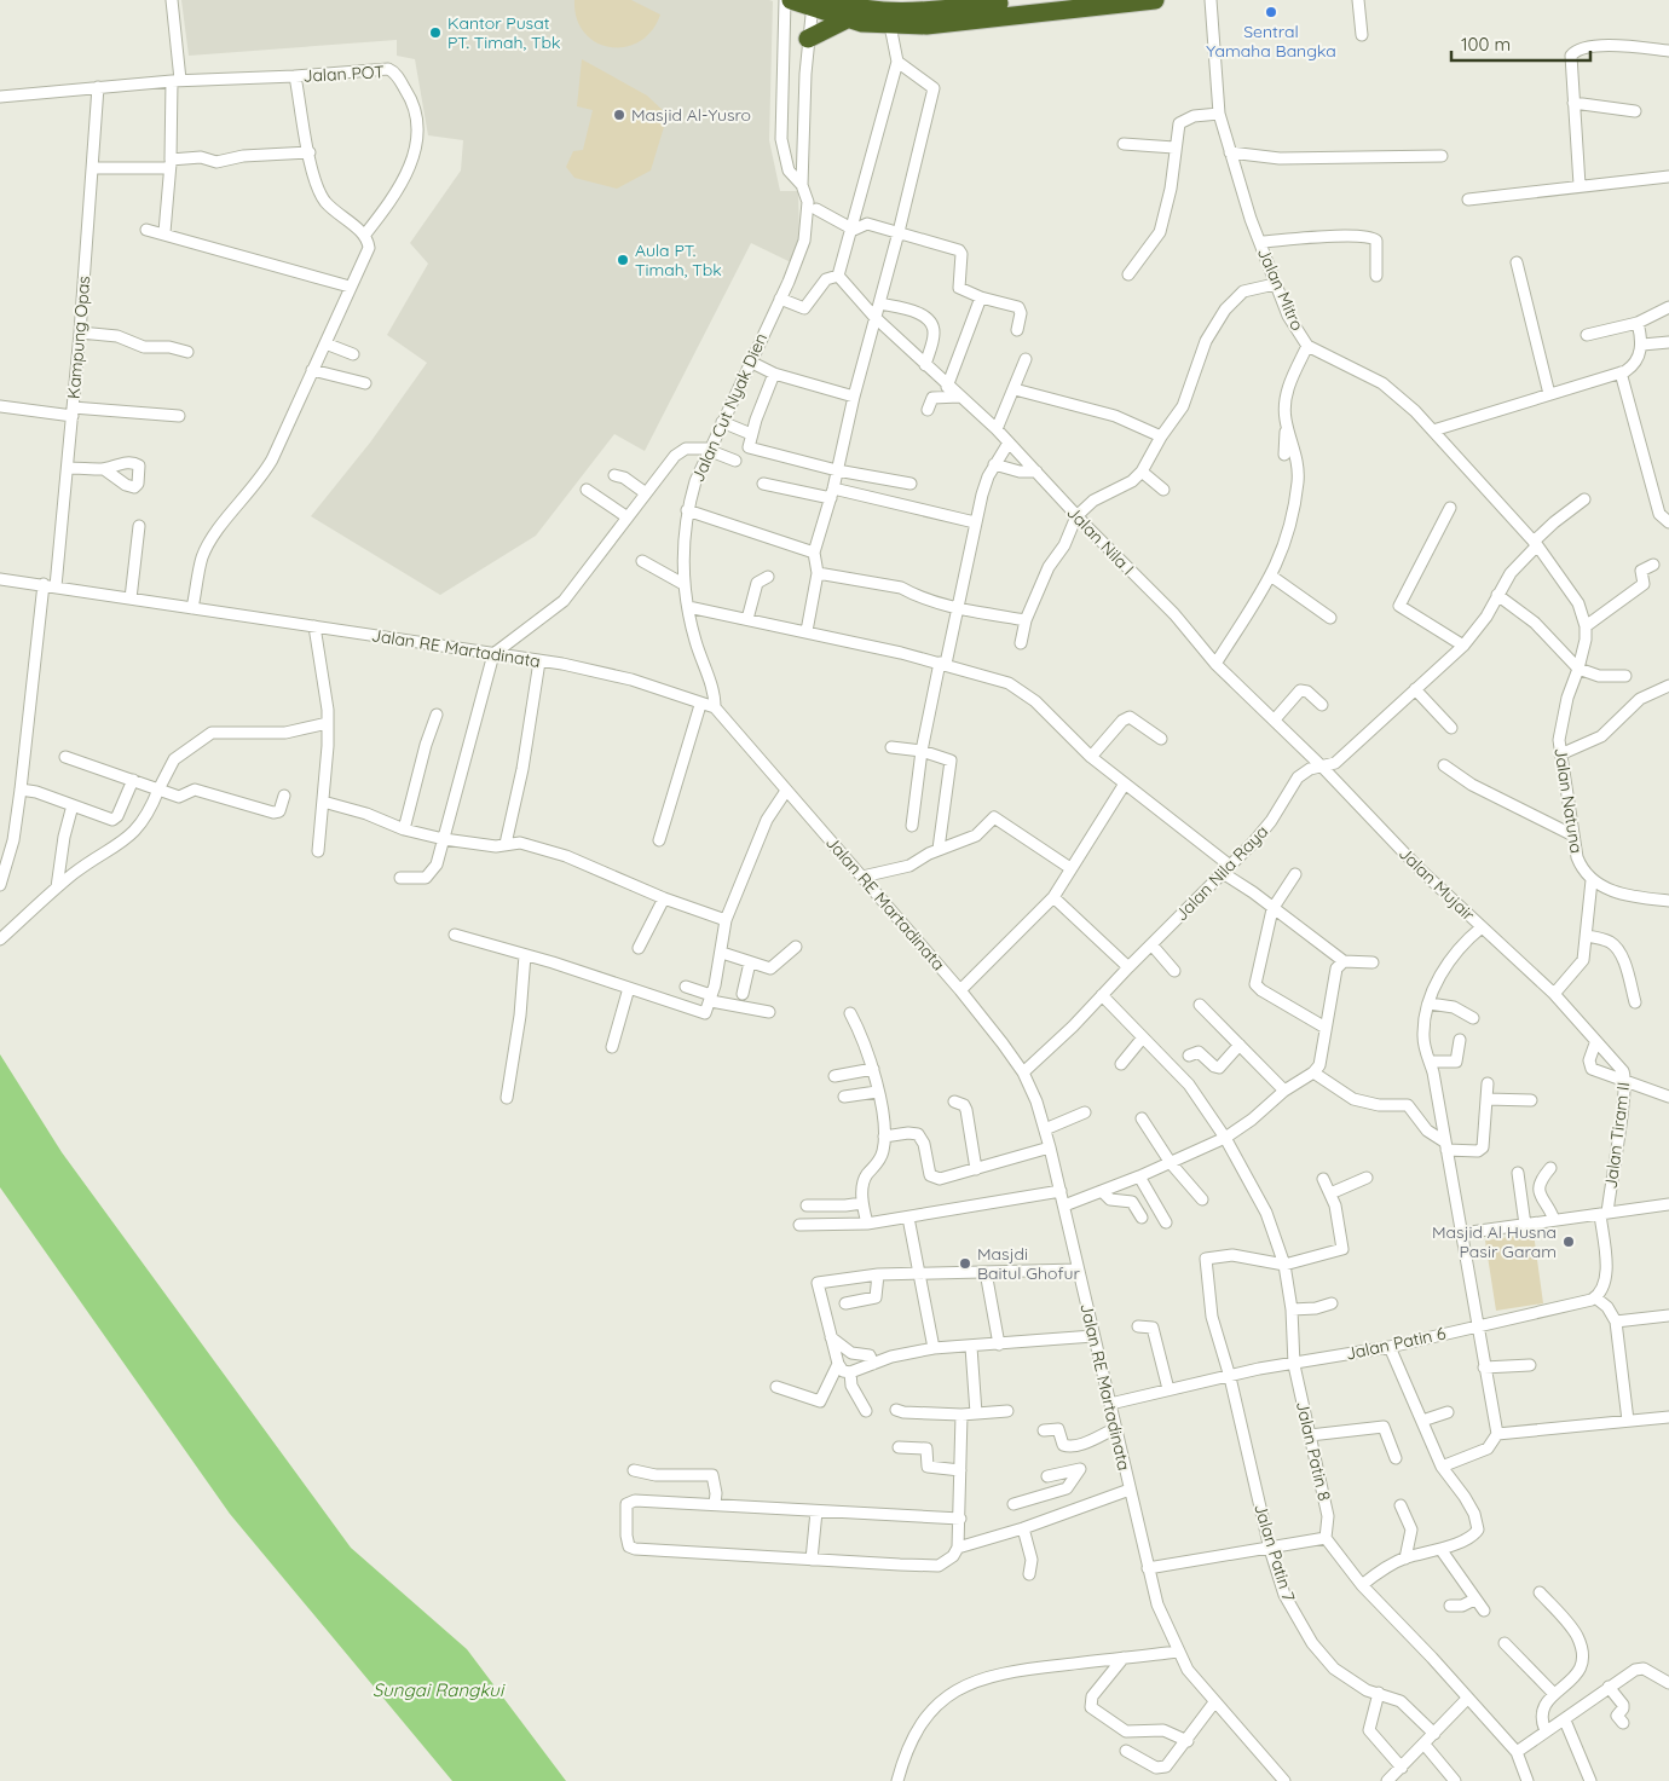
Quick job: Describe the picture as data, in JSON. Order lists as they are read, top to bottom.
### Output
{
  "streets": {
    "street": [
      "Jalan POT",
      "Jalan Mitro",
      "Kampung Opas",
      "Jalan Cut Nyak Dien",
      "Jalan Nila I",
      "Jalan RE Martadinata",
      "Jalan Natuna",
      "Jalan Nila Raya",
      "Jalan Mujair",
      "Jalan Tiram II",
      "Jalan Patin 6",
      "Jalan Patin 8",
      "Jalan Patin 7"
    ]
  },
  "crossings": [
    ["Jalan POT", "Kampung Opas"],
    ["Jalan Mitro", "Jalan Natuna"],
    ["Jalan Mitro", "Jalan Nila Raya"],
    ["Kampung Opas", "Jalan RE Martadinata"],
    ["Jalan Cut Nyak Dien", "Jalan RE Martadinata"],
    ["Jalan Nila I", "Jalan Nila Raya"],
    ["Jalan Nila I", "Jalan Mujair"],
    ["Jalan RE Martadinata", "Jalan Nila Raya"],
    ["Jalan RE Martadinata", "Jalan Patin 6"],
    ["Jalan Natuna", "Jalan Nila Raya"],
    ["Jalan Nila Raya", "Jalan Mujair"],
    ["Jalan Nila Raya", "Jalan Patin 8"],
    ["Jalan Mujair", "Jalan Tiram II"],
    ["Jalan Patin 6", "Jalan Patin 8"],
    ["Jalan Patin 6", "Jalan Patin 7"],
    ["Jalan Patin 8", "Jalan Patin 7"]
  ],
  "water": ["Sungai Rangkui"],
  "places": [
    "Sentral Yamaha Bangka",
    "Kantor Pusat PT. Timah, Tbk",
    "Masjid Al-Yusro",
    "Aula PT. Timah, Tbk",
    "Masjid Al Husna Pasir Garam",
    "Masjdi Baitul Ghofur"
  ],
  "scale_bar": "100 m"
}
